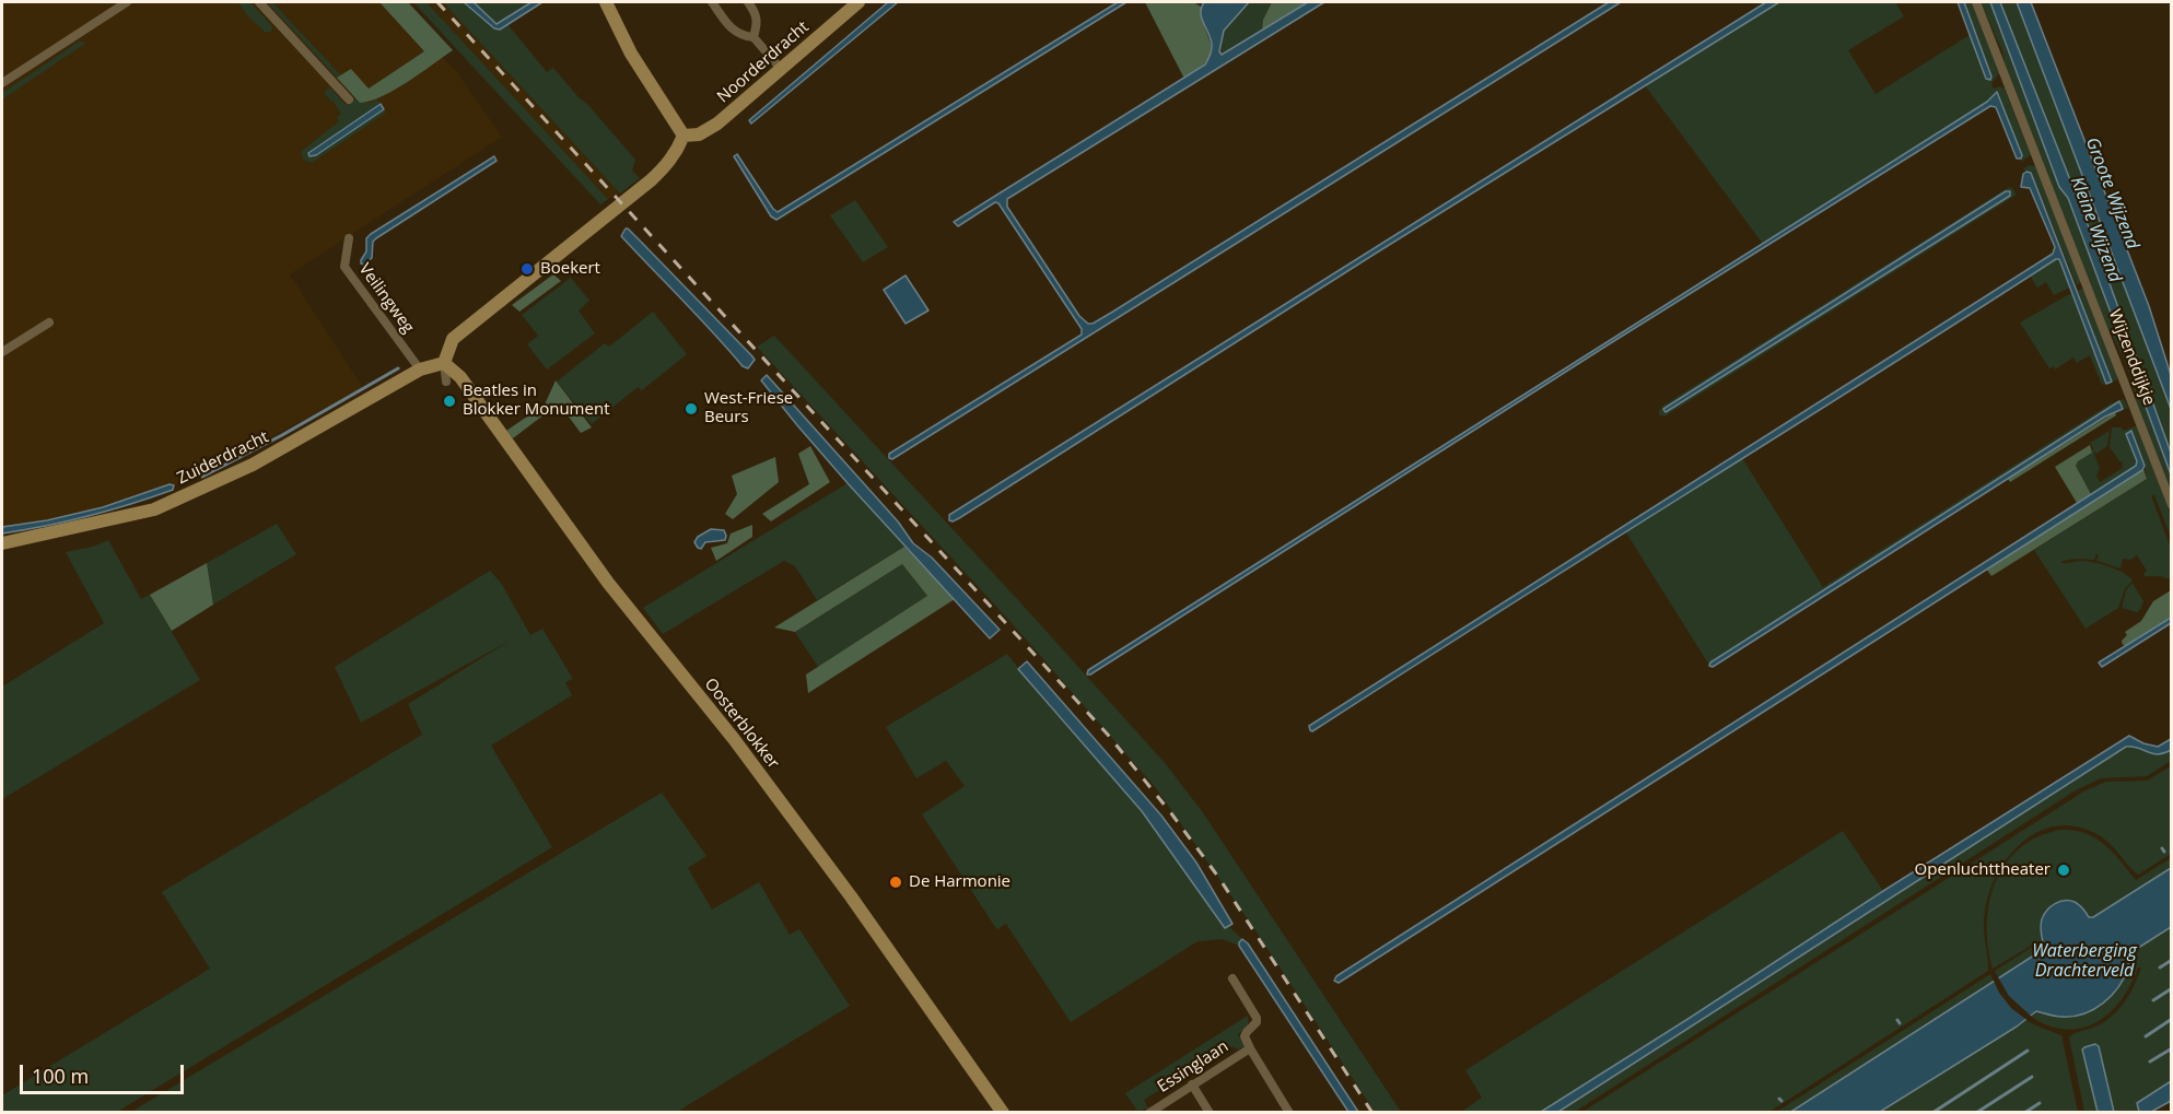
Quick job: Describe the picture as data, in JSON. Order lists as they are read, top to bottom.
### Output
{
  "streets": {
    "street": [
      "Noorderdracht",
      "Veilingweg",
      "Wijzenddijkje",
      "Zuiderdracht",
      "Oosterblokker",
      "Essinglaan"
    ]
  },
  "crossings": [
    ["Veilingweg", "Zuiderdracht"],
    ["Zuiderdracht", "Oosterblokker"]
  ],
  "water": ["Groote Wijzend", "Kleine Wijzend", "Waterberging Drachterveld"],
  "places": [
    "Boekert",
    "Beatles in Blokker Monument",
    "West-Friese Beurs",
    "Openluchttheater",
    "De Harmonie"
  ],
  "scale_bar": "100 m"
}
